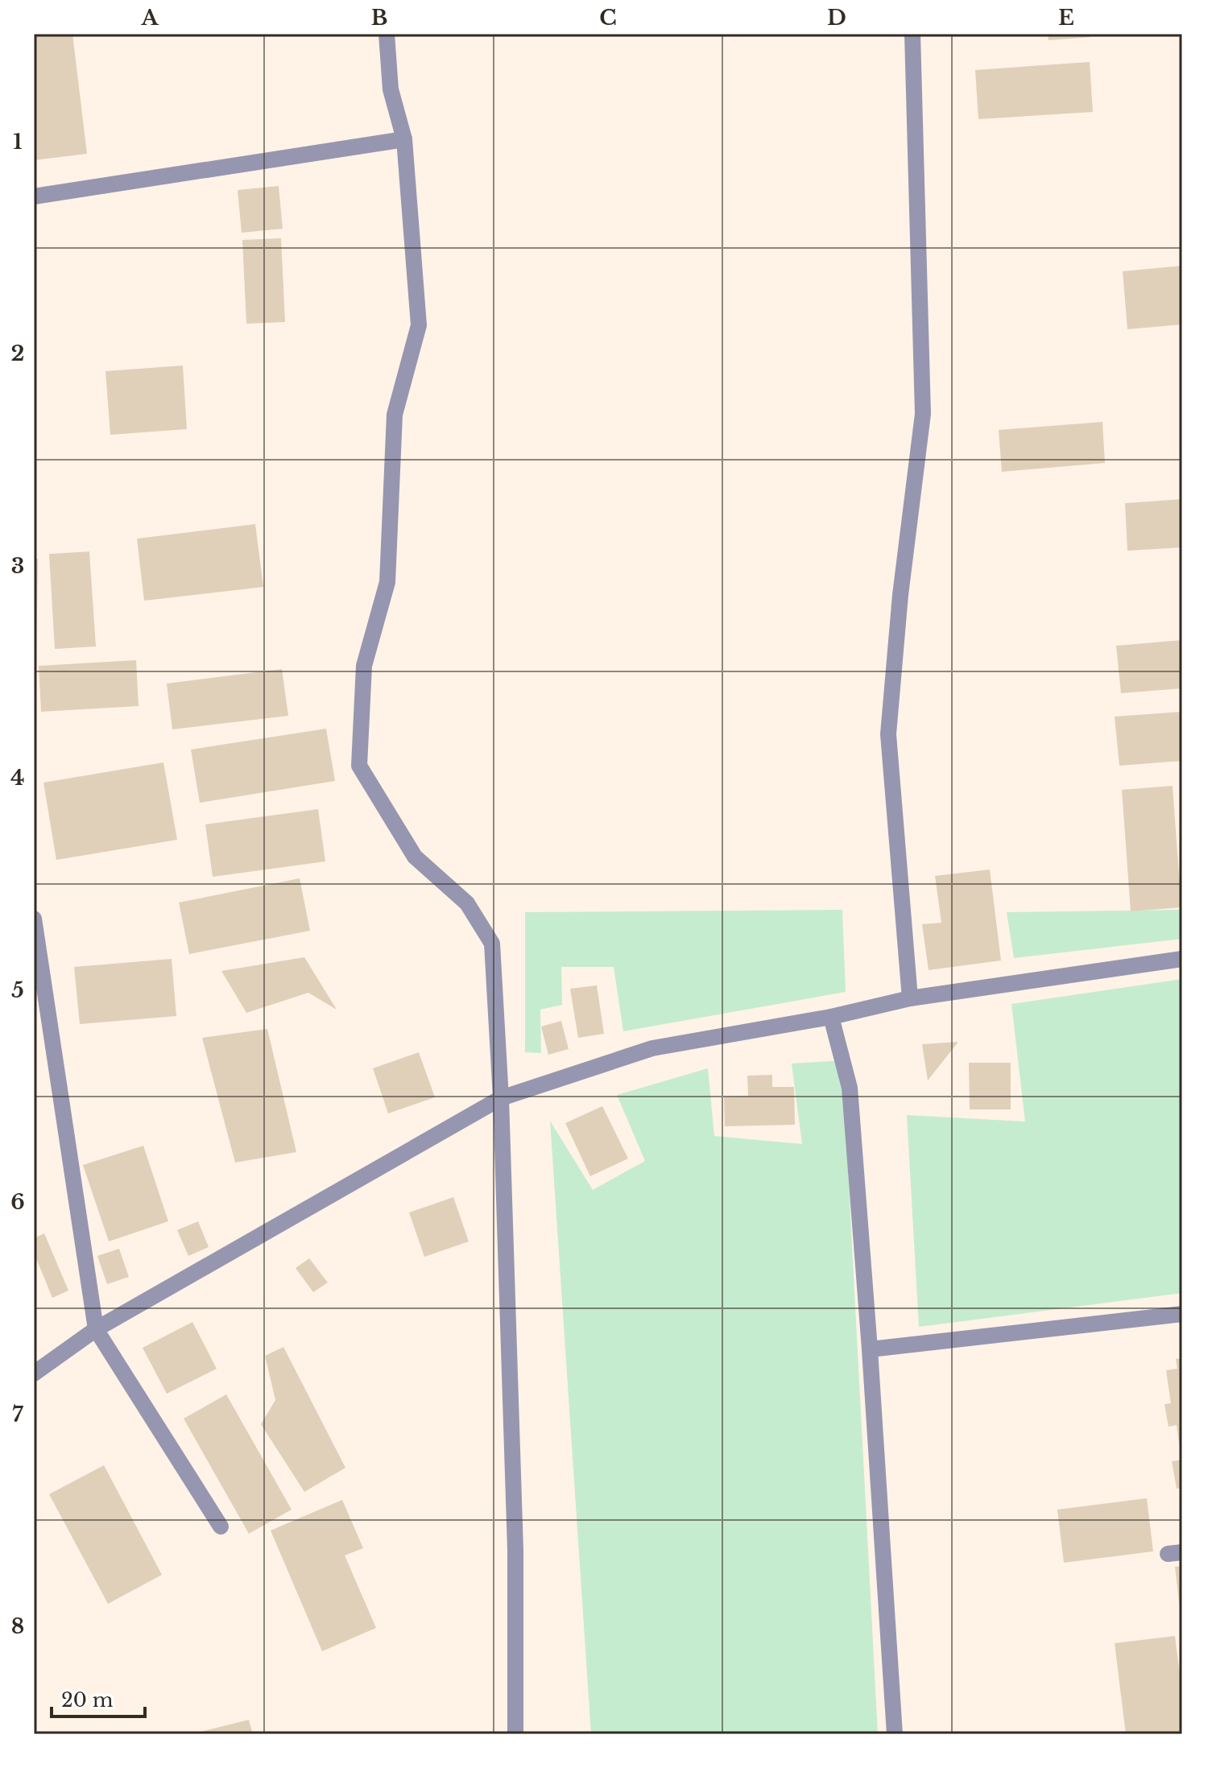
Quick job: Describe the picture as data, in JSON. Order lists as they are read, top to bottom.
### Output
{
  "scale_bar": "20 m",
  "grid": {
    "columns": [
      "A",
      "B",
      "C",
      "D",
      "E"
    ],
    "rows": [
      "1",
      "2",
      "3",
      "4",
      "5",
      "6",
      "7",
      "8"
    ]
  }
}
